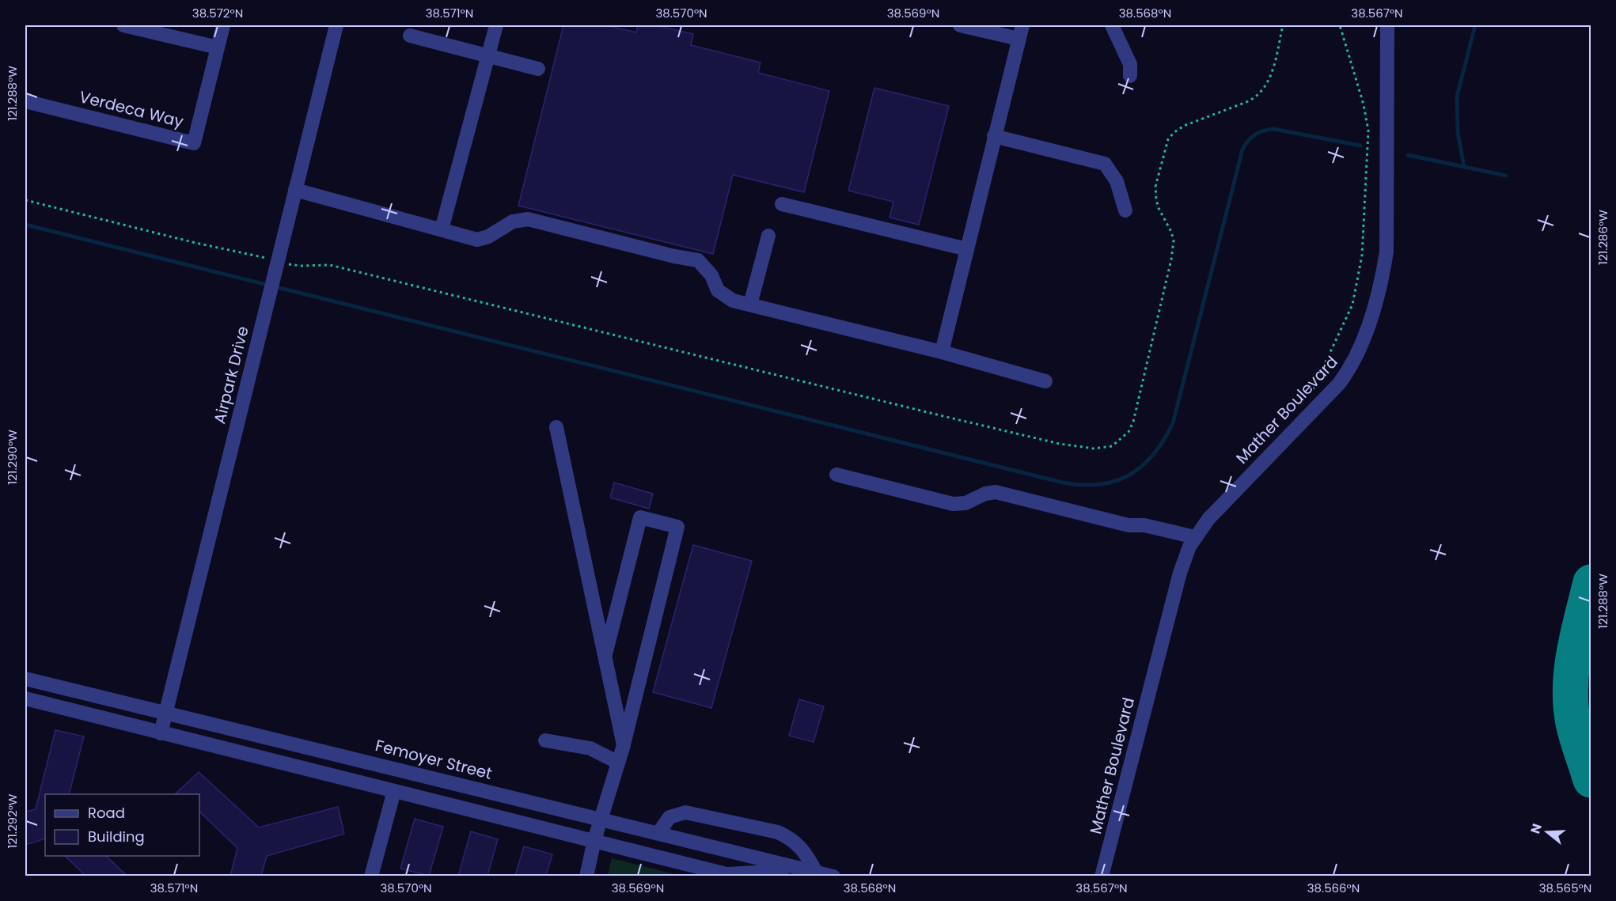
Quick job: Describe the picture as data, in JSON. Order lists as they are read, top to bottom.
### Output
{
  "streets": {
    "street": [
      "Verdeca Way",
      "Airpark Drive",
      "Mather Boulevard",
      "Femoyer Street"
    ]
  },
  "crossings": [
    ["Airpark Drive", "Femoyer Street"]
  ],
  "legend": ["Road", "Building"],
  "north": "left",
  "coordinates": [
    "38.572°N",
    "38.571°N",
    "38.570°N",
    "38.569°N",
    "38.568°N",
    "38.567°N",
    "121.288°W",
    "121.286°W",
    "121.290°W",
    "121.292°W",
    "38.566°N",
    "38.565°N"
  ]
}
